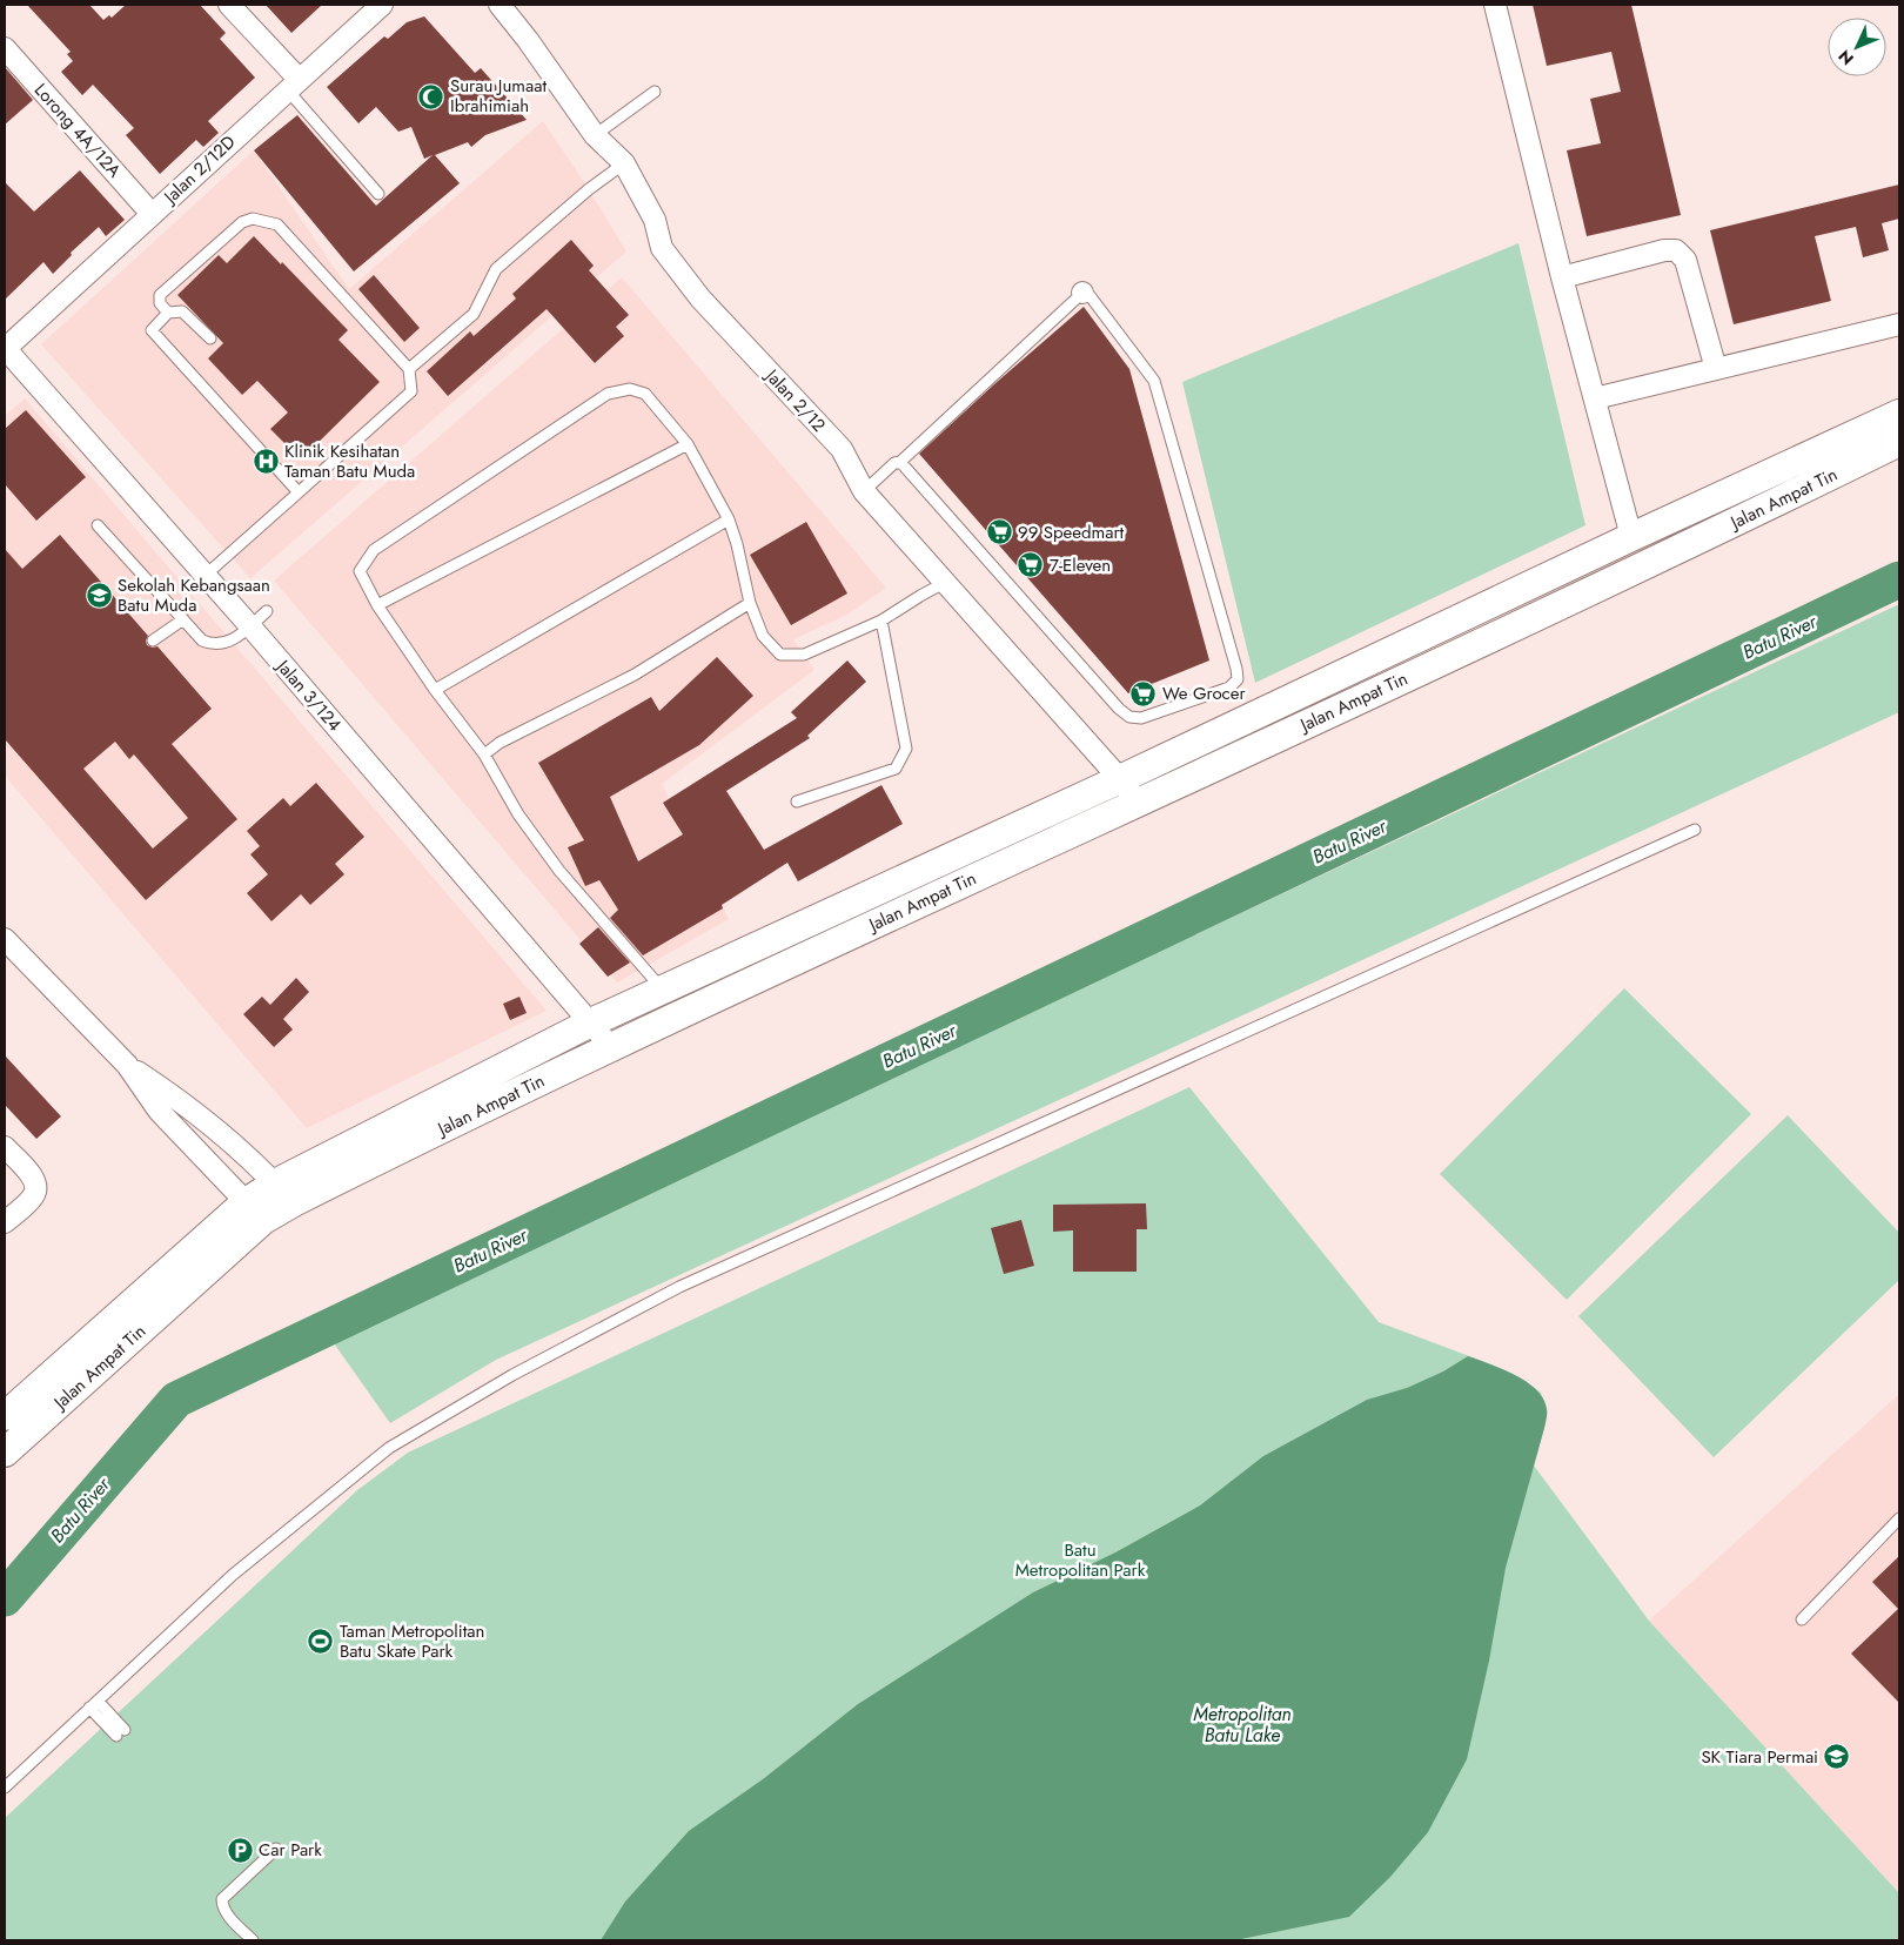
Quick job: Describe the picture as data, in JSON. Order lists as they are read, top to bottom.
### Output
{
  "streets": {
    "street": [
      "Lorong 4A/12A",
      "Jalan 2/12D",
      "Jalan 2/12",
      "Jalan Ampat Tin",
      "Jalan 3/124"
    ]
  },
  "crossings": [
    ["Lorong 4A/12A", "Jalan 2/12D"],
    ["Jalan 2/12D", "Jalan 3/124"],
    ["Jalan 2/12", "Jalan Ampat Tin"],
    ["Jalan Ampat Tin", "Jalan 3/124"]
  ],
  "water": ["Batu River", "Metropolitan Batu Lake"],
  "parks": ["Batu Metropolitan Park"],
  "places": {
    "mosque": ["Surau Jumaat Ibrahimiah"],
    "hospital": ["Klinik Kesihatan Taman Batu Muda"],
    "supermarket": ["99 Speedmart", "7-Eleven", "We Grocer"],
    "school or university": ["Sekolah Kebangsaan Batu Muda", "SK Tiara Permai"],
    "sports": ["Taman Metropolitan Batu Skate Park"],
    "parking": ["Car Park"]
  },
  "north": "bottom left"
}
